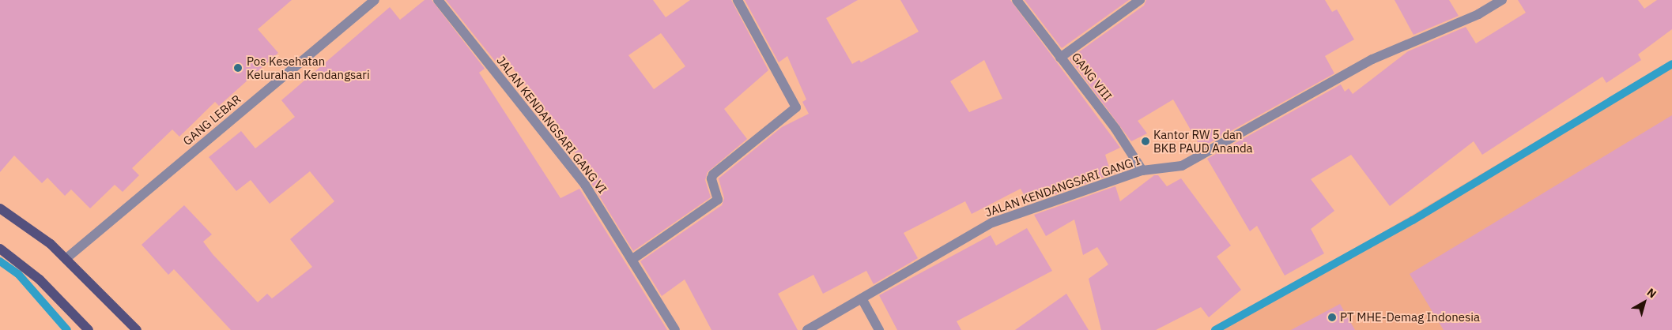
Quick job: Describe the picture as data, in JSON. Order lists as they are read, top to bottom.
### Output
{
  "streets": {
    "street": [
      "GANG VIII",
      "GANG LEBAR",
      "JALAN KENDANGSARI GANG VI",
      "JALAN KENDANGSARI GANG I"
    ]
  },
  "crossings": [
    ["GANG VIII", "JALAN KENDANGSARI GANG I"]
  ],
  "places": ["Pos Kesehatan Kelurahan Kendangsari", "Kantor RW 5 dan BKB PAUD Ananda", "PT MHE-Demag Indonesia"],
  "north": "top right"
}
